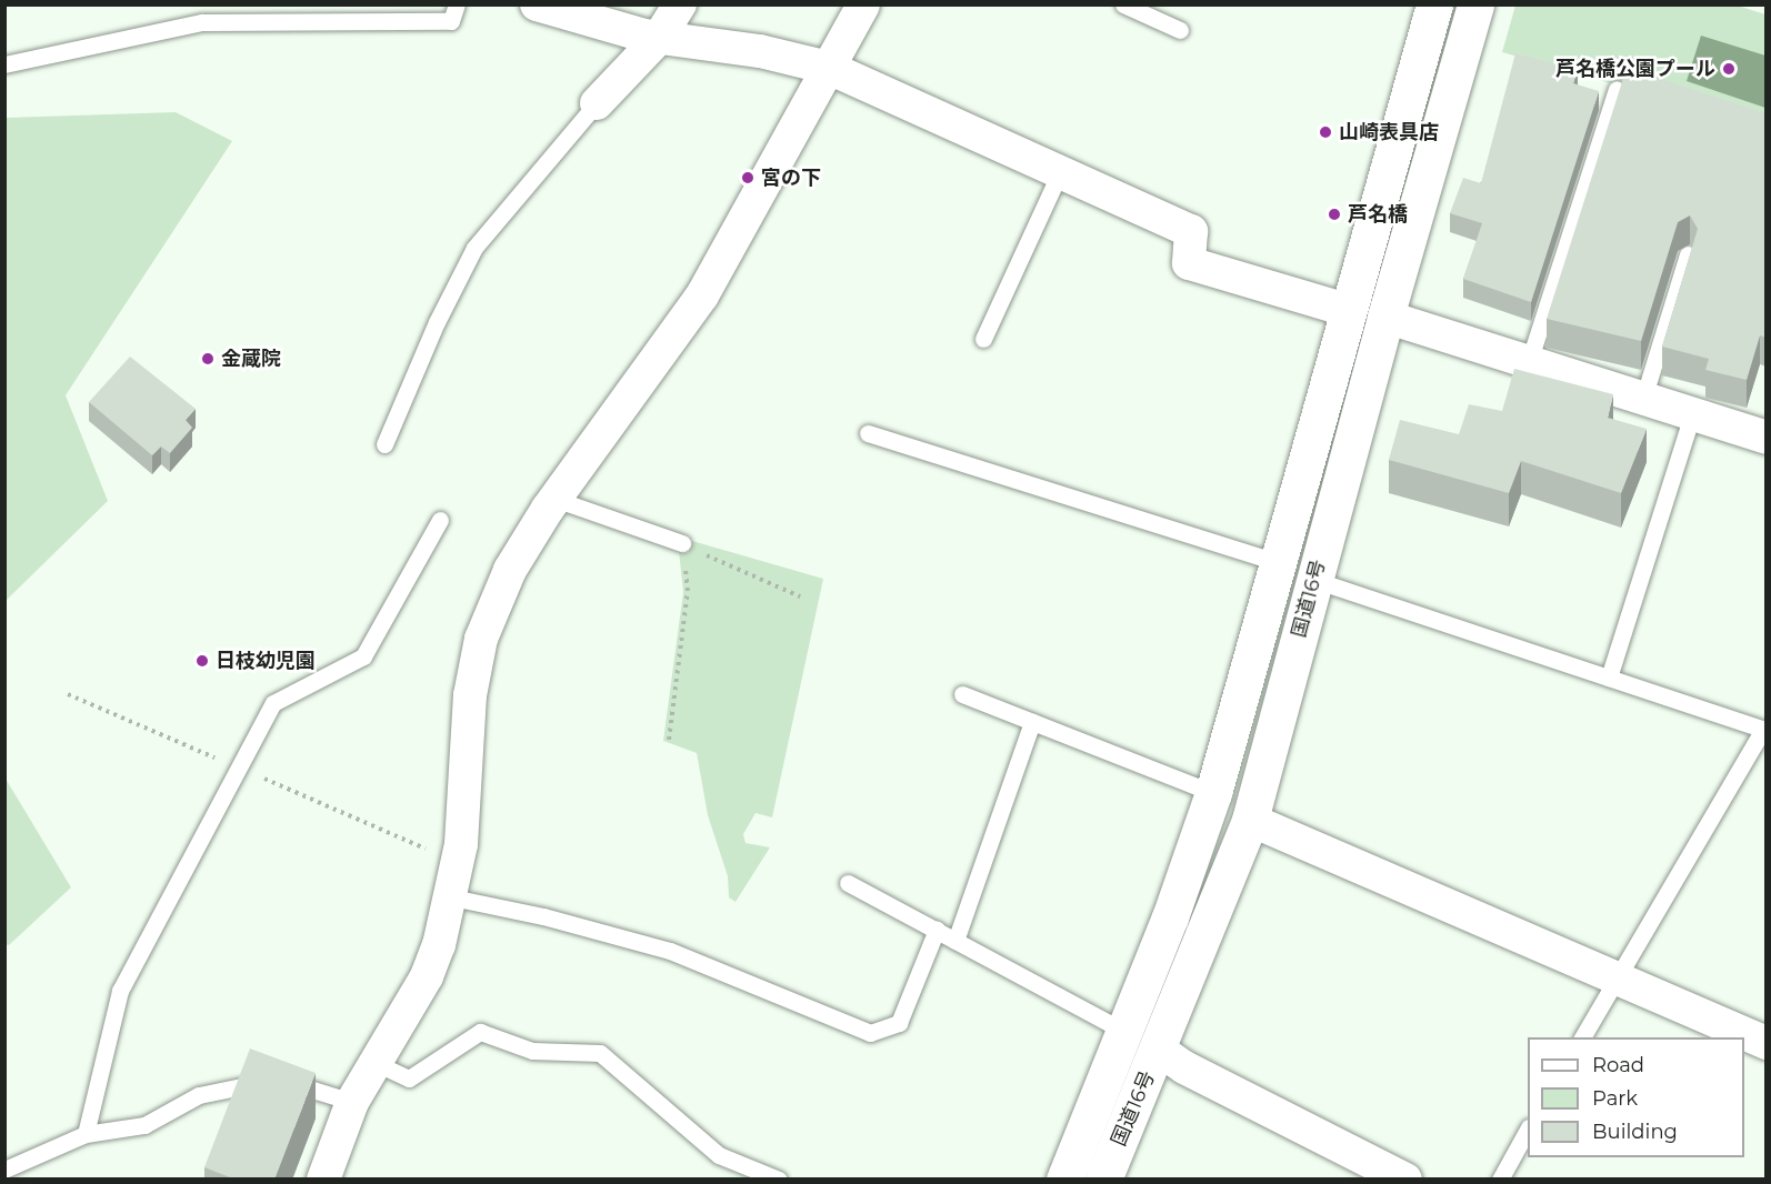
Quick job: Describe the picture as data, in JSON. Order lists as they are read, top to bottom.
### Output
{
  "streets": {
    "highway": ["国道16号"]
  },
  "places": [
    "芦名橋公園プール",
    "山崎表具店",
    "宮の下",
    "芦名橋",
    "金蔵院",
    "日枝幼児園"
  ],
  "legend": ["Road", "Park", "Building"]
}
